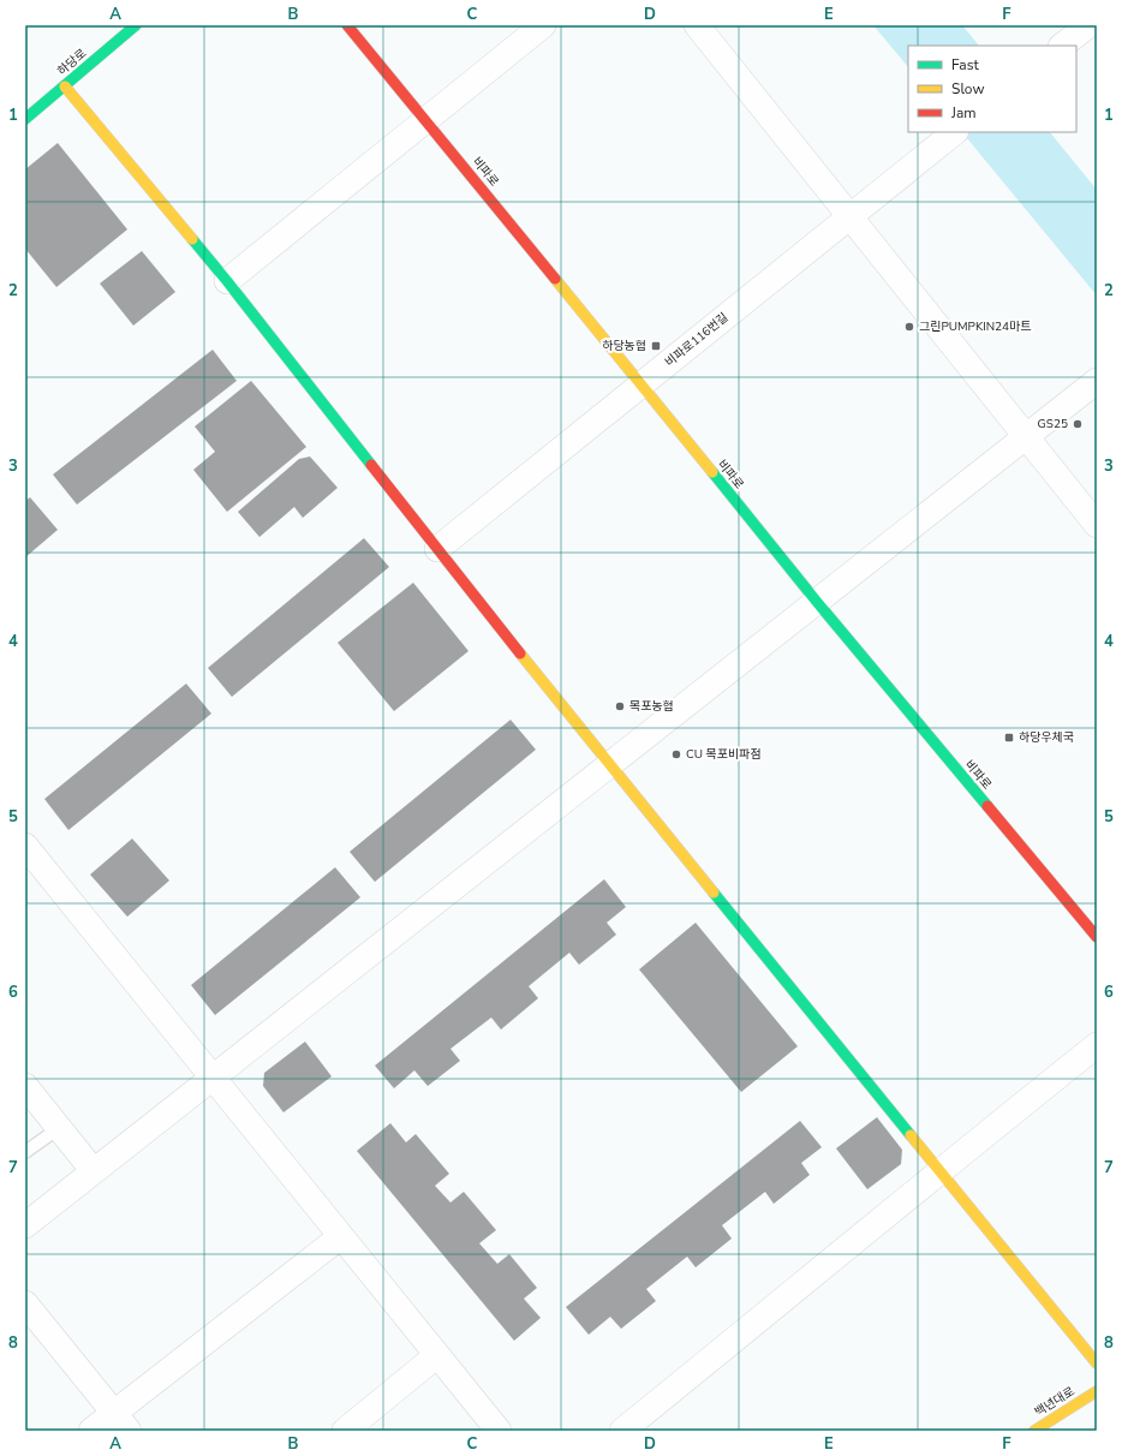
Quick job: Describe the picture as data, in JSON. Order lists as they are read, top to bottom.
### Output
{
  "streets": {
    "street": [
      "하당로",
      "비파로",
      "비파로116번길",
      "백년대로"
    ]
  },
  "crossings": [
    ["비파로", "비파로116번길"]
  ],
  "places": {
    "other": [
      "그린PUMPKIN24마트",
      "GS25",
      "목포농협",
      "CU 목포비파점"
    ],
    "transit": ["하당농협", "하당우체국"]
  },
  "legend": ["Fast", "Slow", "Jam"],
  "grid": {
    "columns": [
      "A",
      "B",
      "C",
      "D",
      "E",
      "F"
    ],
    "rows": [
      "1",
      "2",
      "3",
      "4",
      "5",
      "6",
      "7",
      "8"
    ]
  }
}
